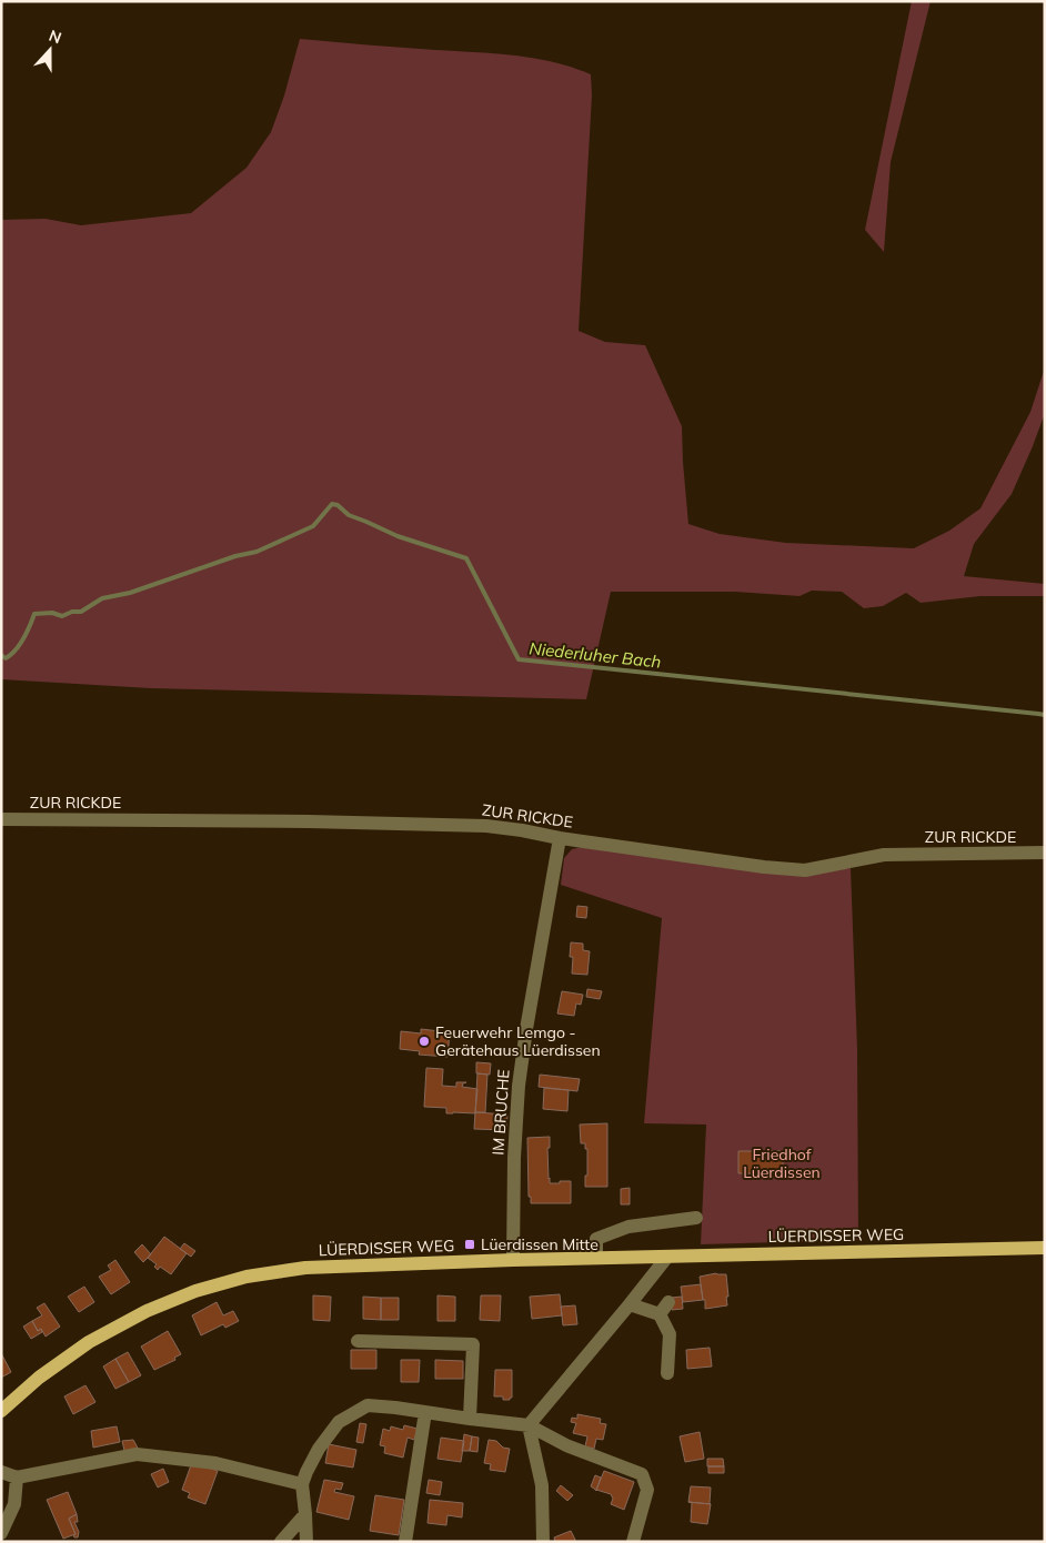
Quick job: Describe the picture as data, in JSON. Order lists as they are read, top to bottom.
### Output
{
  "streets": {
    "main road": ["LÜERDISSER WEG"],
    "street": ["ZUR RICKDE", "IM BRUCHE"]
  },
  "crossings": [
    ["ZUR RICKDE", "IM BRUCHE"],
    ["IM BRUCHE", "LÜERDISSER WEG"]
  ],
  "water": ["Niederluher Bach"],
  "parks": ["Friedhof Lüerdissen"],
  "places": {
    "other": ["Feuerwehr Lemgo - Gerätehaus Lüerdissen"],
    "transit": ["Lüerdissen Mitte"]
  },
  "north": "top"
}
